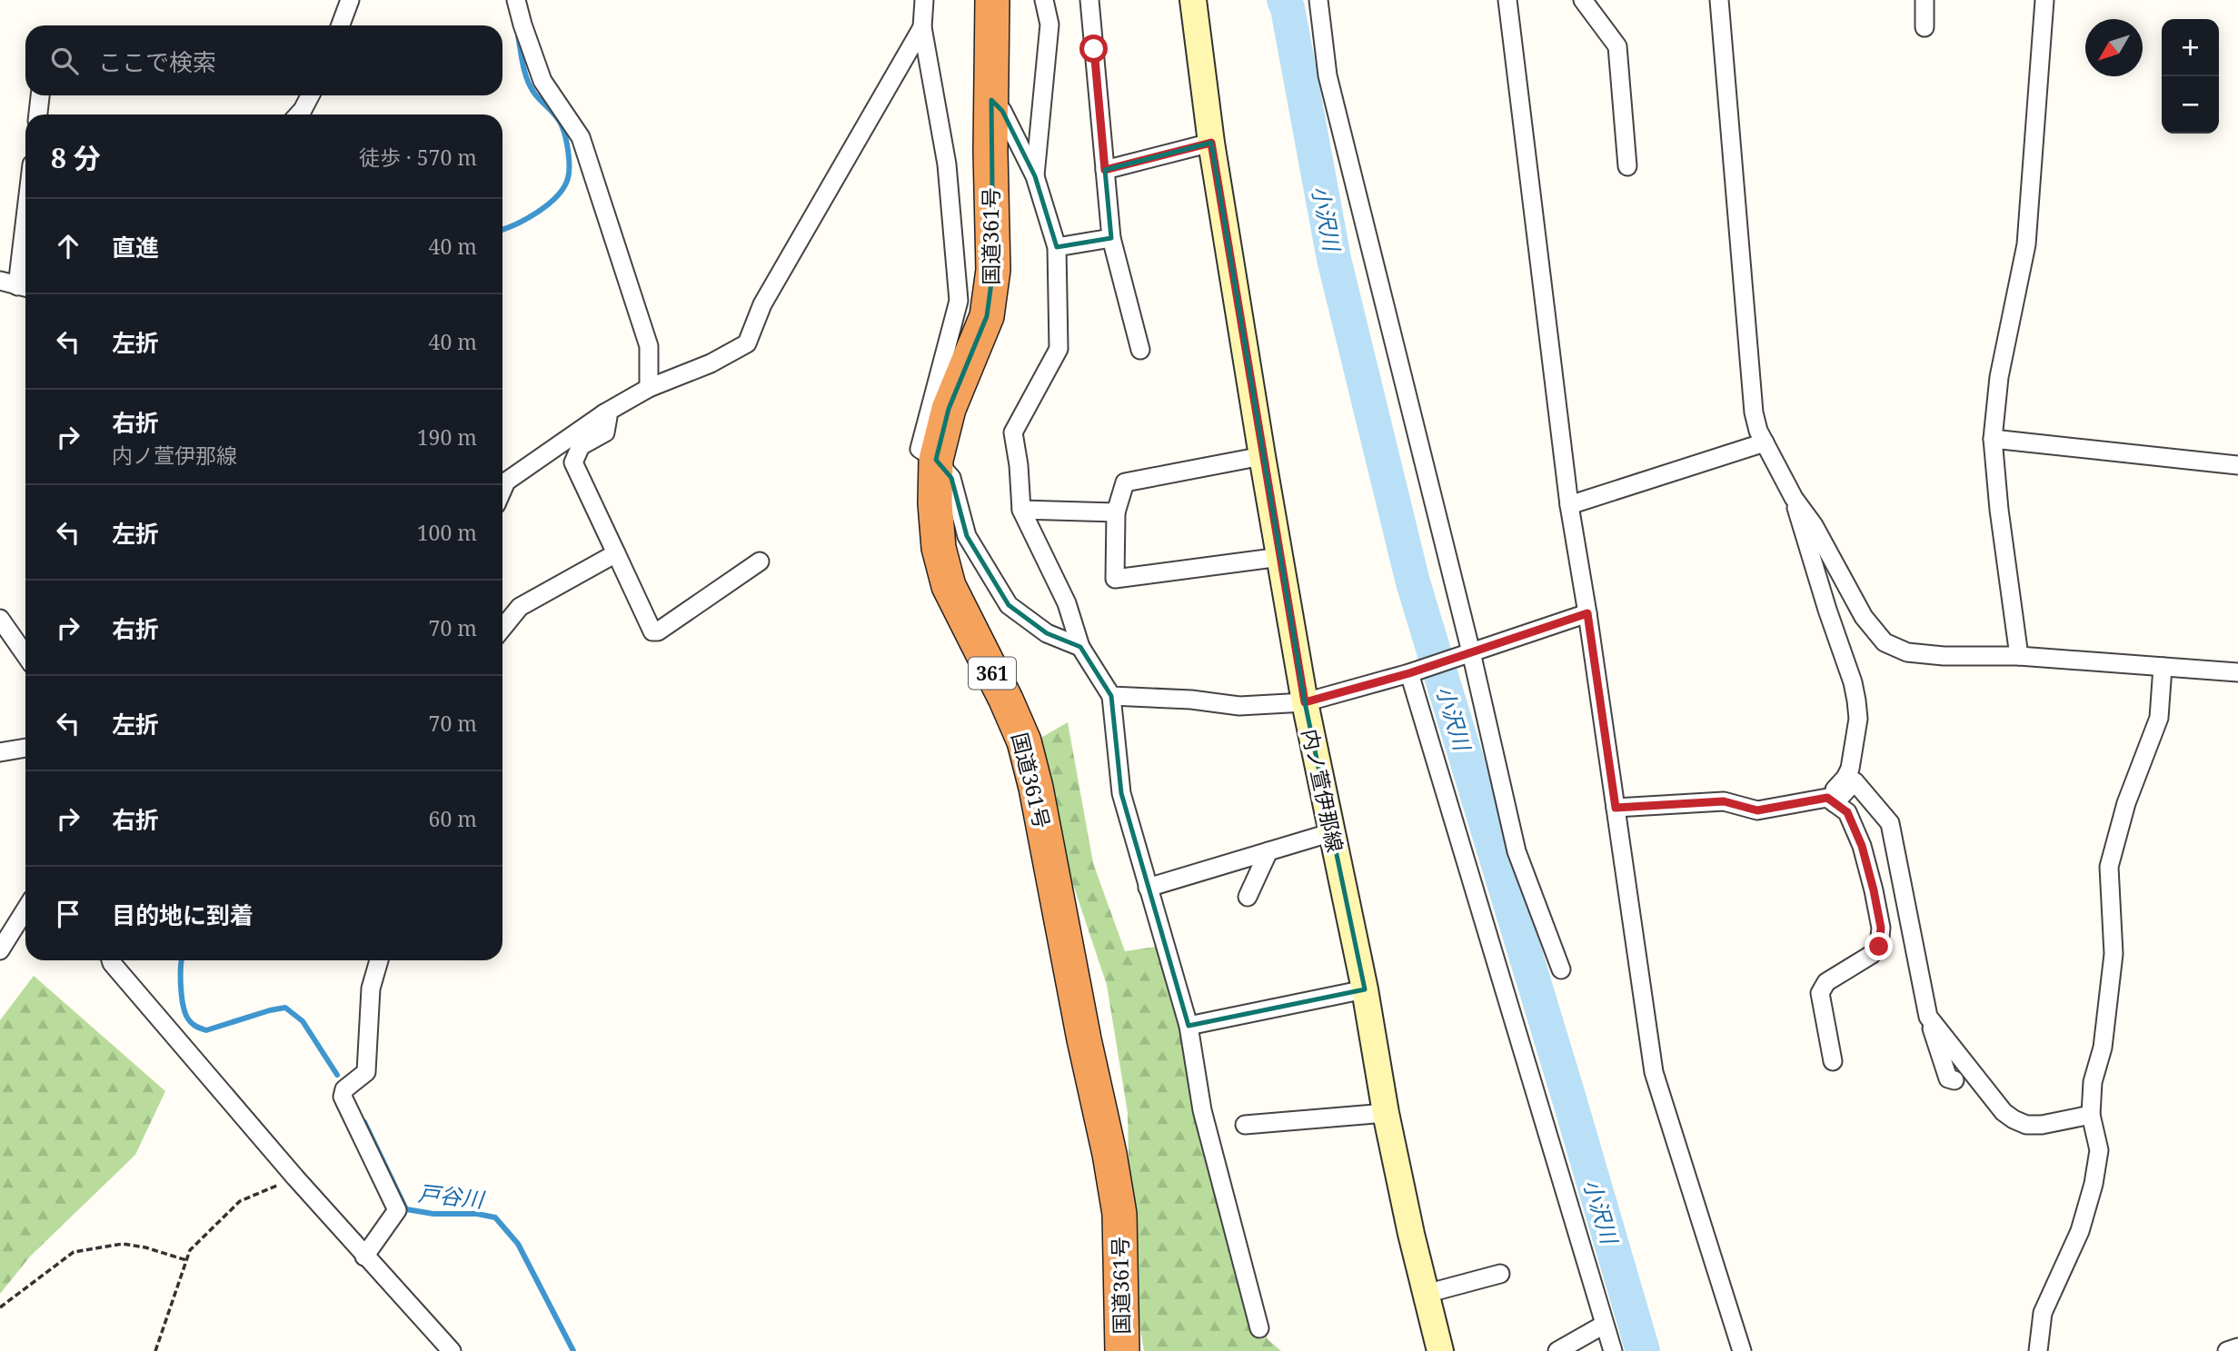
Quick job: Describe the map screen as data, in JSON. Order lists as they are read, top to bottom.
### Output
{
  "streets": {
    "highway": ["国道361号", "361"],
    "main road": ["内ノ萱伊那線"]
  },
  "water": ["小沢川", "戸谷川"],
  "north": "bottom left",
  "page": {
    "map_buttons": ["+", "−"],
    "search": "ここで検索",
    "heading": ["8 分", "徒歩 · 570 m"],
    "list": [
      ["直進", "40 m"],
      ["左折", "40 m"],
      ["右折", "内ノ萱伊那線", "190 m"],
      ["左折", "100 m"],
      ["右折", "70 m"],
      ["左折", "70 m"],
      ["右折", "60 m"],
      "目的地に到着"
    ]
  }
}
